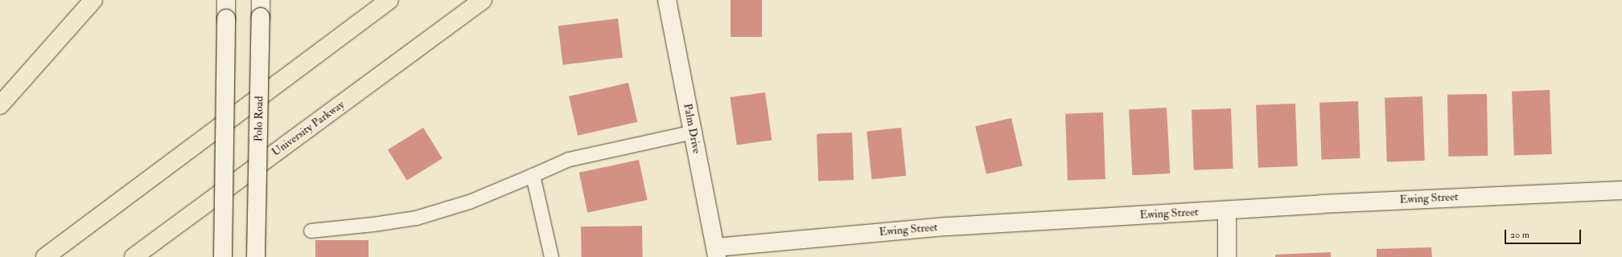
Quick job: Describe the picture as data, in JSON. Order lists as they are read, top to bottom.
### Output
{
  "streets": {
    "main road": ["University Parkway"],
    "street": ["Polo Road", "Palm Drive", "Ewing Street"]
  },
  "crossings": [
    ["Palm Drive", "Ewing Street"]
  ],
  "scale_bar": "20 m"
}
